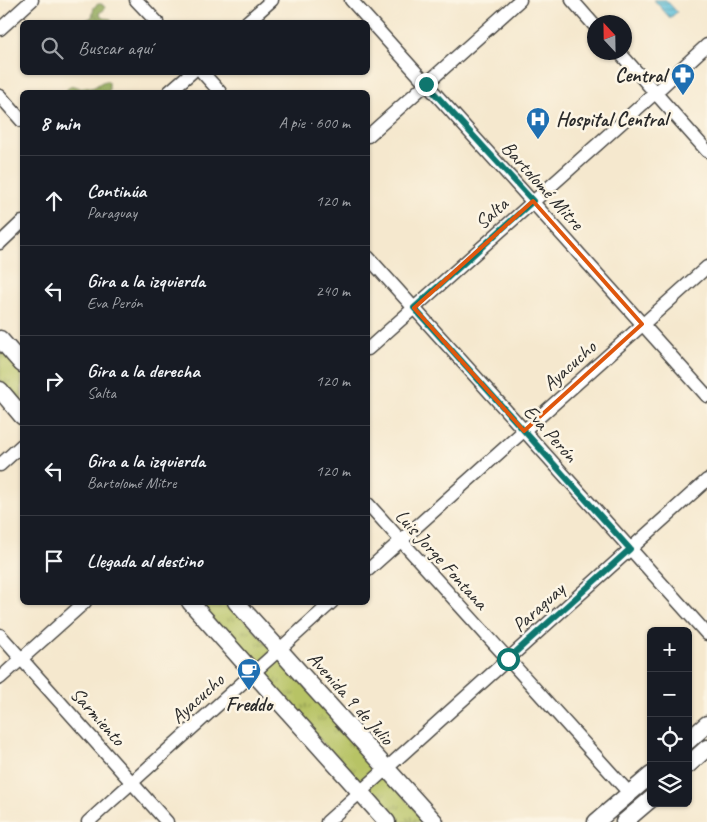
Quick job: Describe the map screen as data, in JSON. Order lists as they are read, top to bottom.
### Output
{
  "streets": {
    "main road": ["Avenida 9 de Julio"],
    "street": [
      "Bartolomé Mitre",
      "Salta",
      "Ayacucho",
      "Eva Perón",
      "Luis Jorge Fontana",
      "Paraguay",
      "Sarmiento"
    ]
  },
  "crossings": [
    ["Bartolomé Mitre", "Salta"],
    ["Bartolomé Mitre", "Ayacucho"],
    ["Salta", "Eva Perón"],
    ["Ayacucho", "Eva Perón"],
    ["Ayacucho", "Luis Jorge Fontana"],
    ["Ayacucho", "Avenida 9 de Julio"],
    ["Ayacucho", "Sarmiento"],
    ["Eva Perón", "Paraguay"],
    ["Luis Jorge Fontana", "Paraguay"],
    ["Paraguay", "Avenida 9 de Julio"]
  ],
  "places": {
    "pharmacy": ["Central"],
    "hospital": ["Hospital Central"],
    "cafe": ["Freddo"]
  },
  "north": "top",
  "page": {
    "search": "Buscar aquí",
    "heading": ["8 min", "A pie · 600 m"],
    "list": [
      ["Continúa", "Paraguay", "120 m"],
      ["Gira a la izquierda", "Eva Perón", "240 m"],
      ["Gira a la derecha", "Salta", "120 m"],
      ["Gira a la izquierda", "Bartolomé Mitre", "120 m"],
      "Llegada al destino"
    ],
    "map_buttons": ["+", "−"]
  }
}
